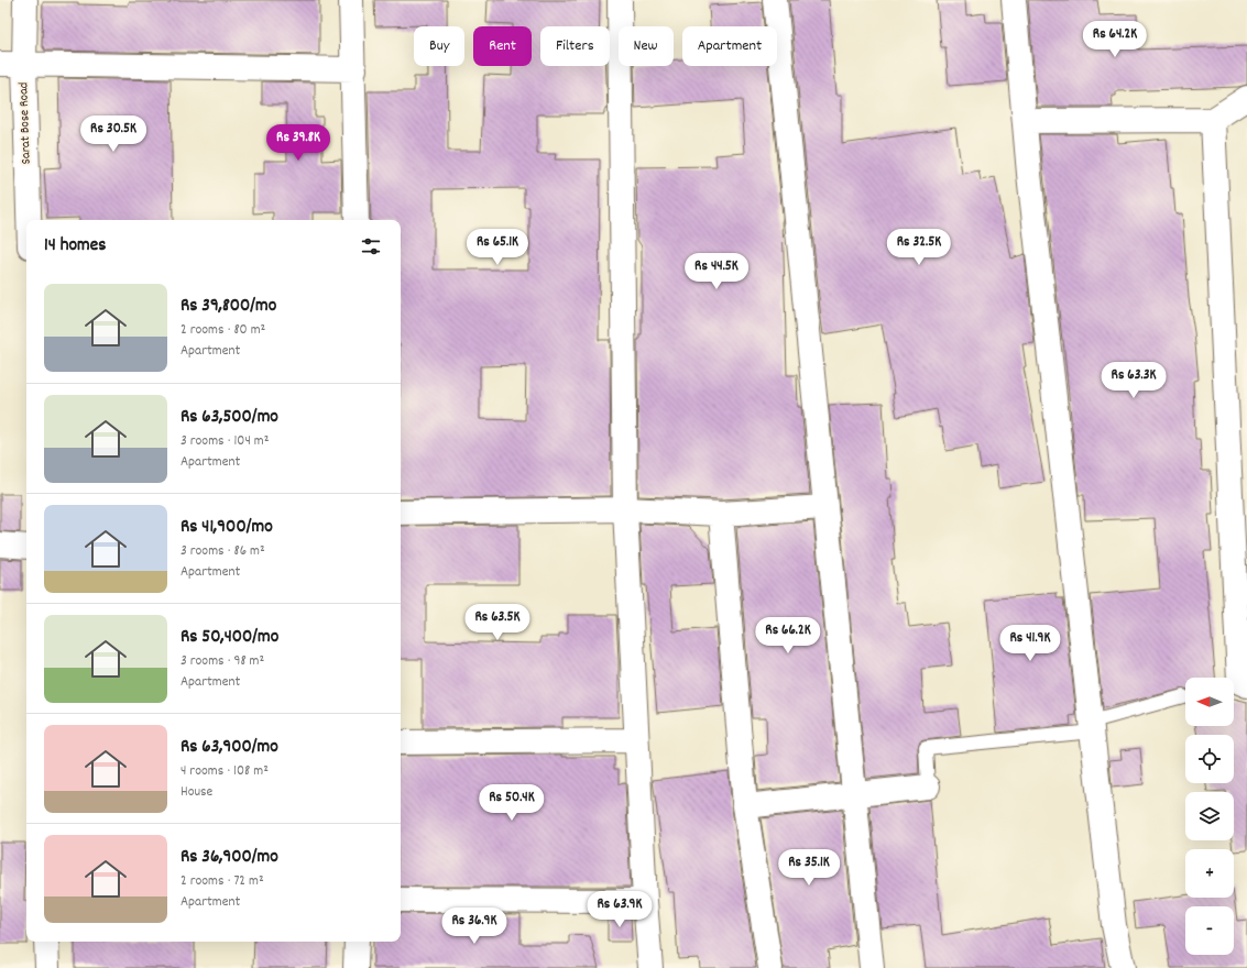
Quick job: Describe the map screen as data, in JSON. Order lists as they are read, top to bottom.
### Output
{
  "streets": {
    "street": ["Sarat Bose Road"]
  },
  "north": "left",
  "page": {
    "price": [
      "Rs 64.2K",
      "Rs 30.5K",
      "Rs 39.8K",
      "Rs 65.1K",
      "Rs 32.5K",
      "Rs 44.5K",
      "Rs 63.3K",
      "Rs 63.5K",
      "Rs 66.2K",
      "Rs 41.9K",
      "Rs 50.4K",
      "Rs 35.1K",
      "Rs 63.9K",
      "Rs 36.9K"
    ],
    "chip": [
      "Buy",
      "Rent",
      "Filters",
      "New",
      "Apartment"
    ],
    "heading": "14 homes",
    "list": [
      {
        "name": "Rs 39,800/mo",
        "note": "2 rooms · 80 m² · Apartment"
      },
      {
        "name": "Rs 63,500/mo",
        "note": "3 rooms · 104 m² · Apartment"
      },
      {
        "name": "Rs 41,900/mo",
        "note": "3 rooms · 86 m² · Apartment"
      },
      {
        "name": "Rs 50,400/mo",
        "note": "3 rooms · 98 m² · Apartment"
      },
      {
        "name": "Rs 63,900/mo",
        "note": "4 rooms · 108 m² · House"
      },
      {
        "name": "Rs 36,900/mo",
        "note": "2 rooms · 72 m² · Apartment"
      }
    ],
    "map_buttons": ["+", "−"]
  }
}
